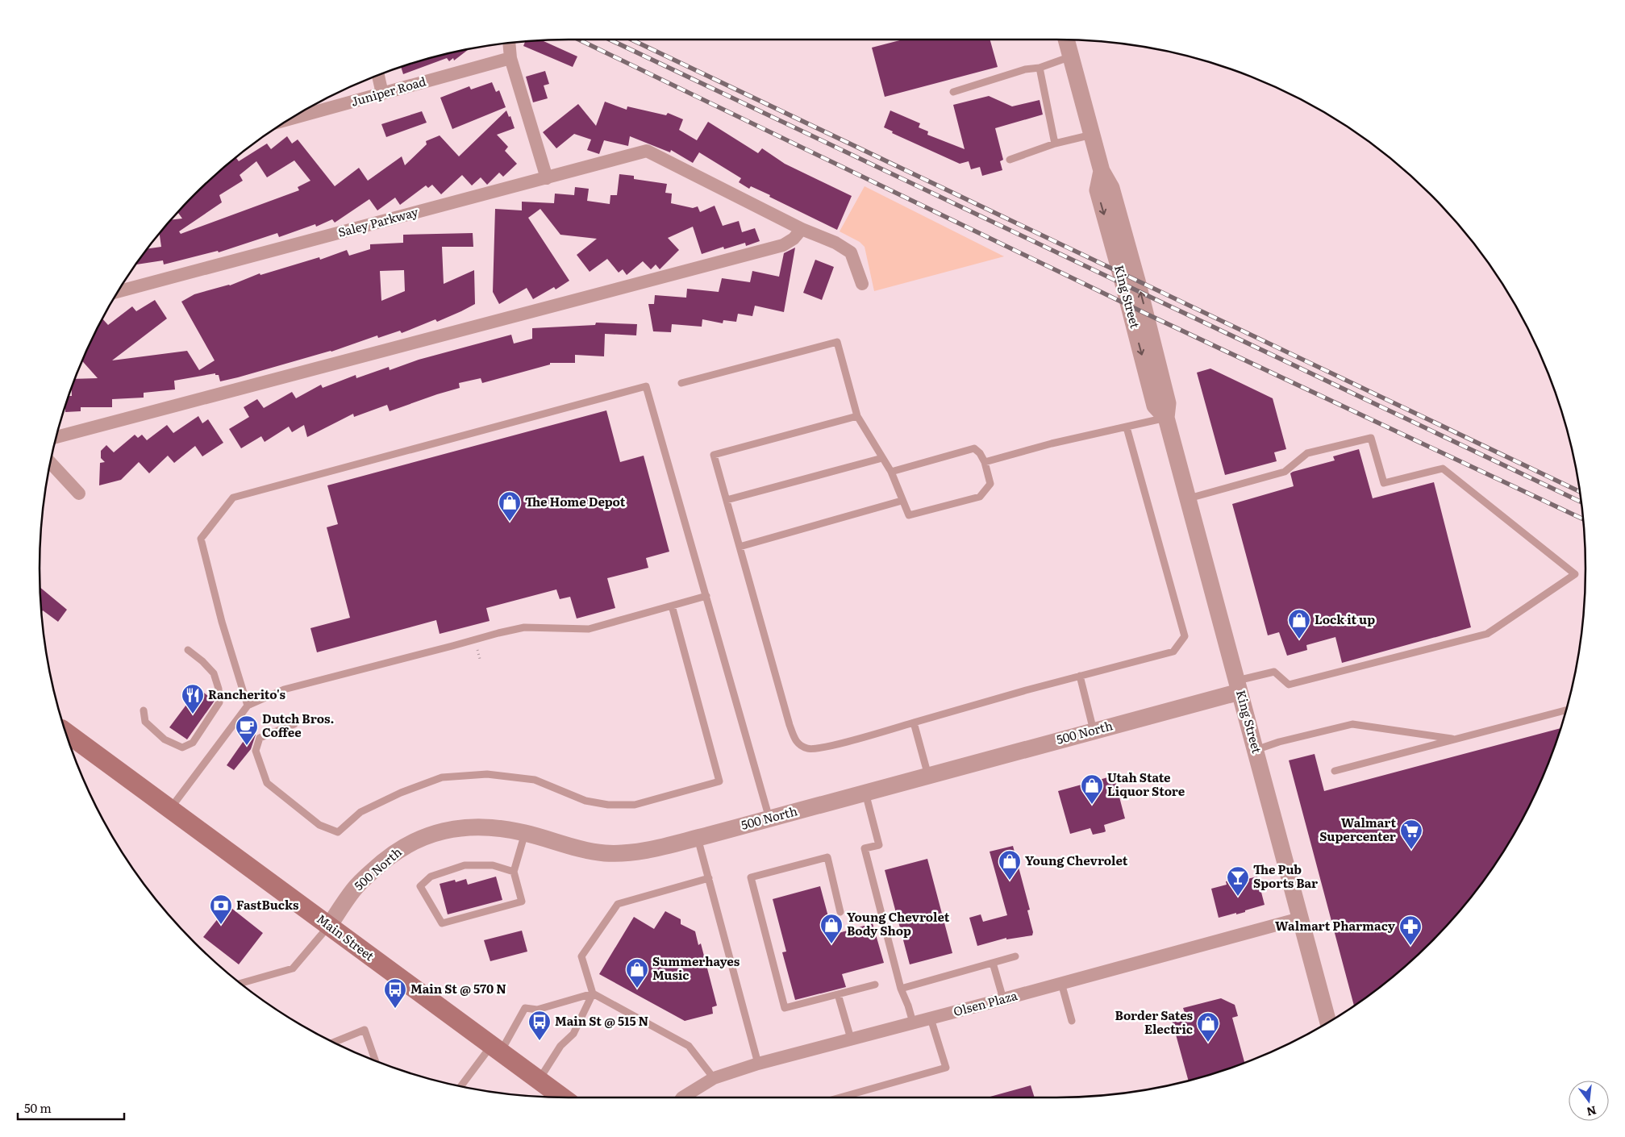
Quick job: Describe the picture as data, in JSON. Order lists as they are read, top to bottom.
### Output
{
  "streets": {
    "main road": ["Main Street"],
    "street": [
      "Juniper Road",
      "Saley Parkway",
      "King Street",
      "500 North",
      "Olsen Plaza"
    ]
  },
  "crossings": [
    ["King Street", "500 North"],
    ["King Street", "Olsen Plaza"],
    ["500 North", "Main Street"]
  ],
  "places": {
    "shop": [
      "The Home Depot",
      "Lock it up",
      "Utah State Liquor Store",
      "Young Chevrolet",
      "Young Chevrolet Body Shop",
      "Summerhayes Music",
      "Border Sates Electric"
    ],
    "restaurant": ["Rancherito's"],
    "cafe": ["Dutch Bros. Coffee"],
    "supermarket": ["Walmart Supercenter"],
    "bar": ["The Pub Sports Bar"],
    "bank": ["FastBucks"],
    "pharmacy": ["Walmart Pharmacy"],
    "bus stop": ["Main St @ 570 N", "Main St @ 515 N"]
  },
  "scale_bar": "50 m",
  "north": "bottom"
}
